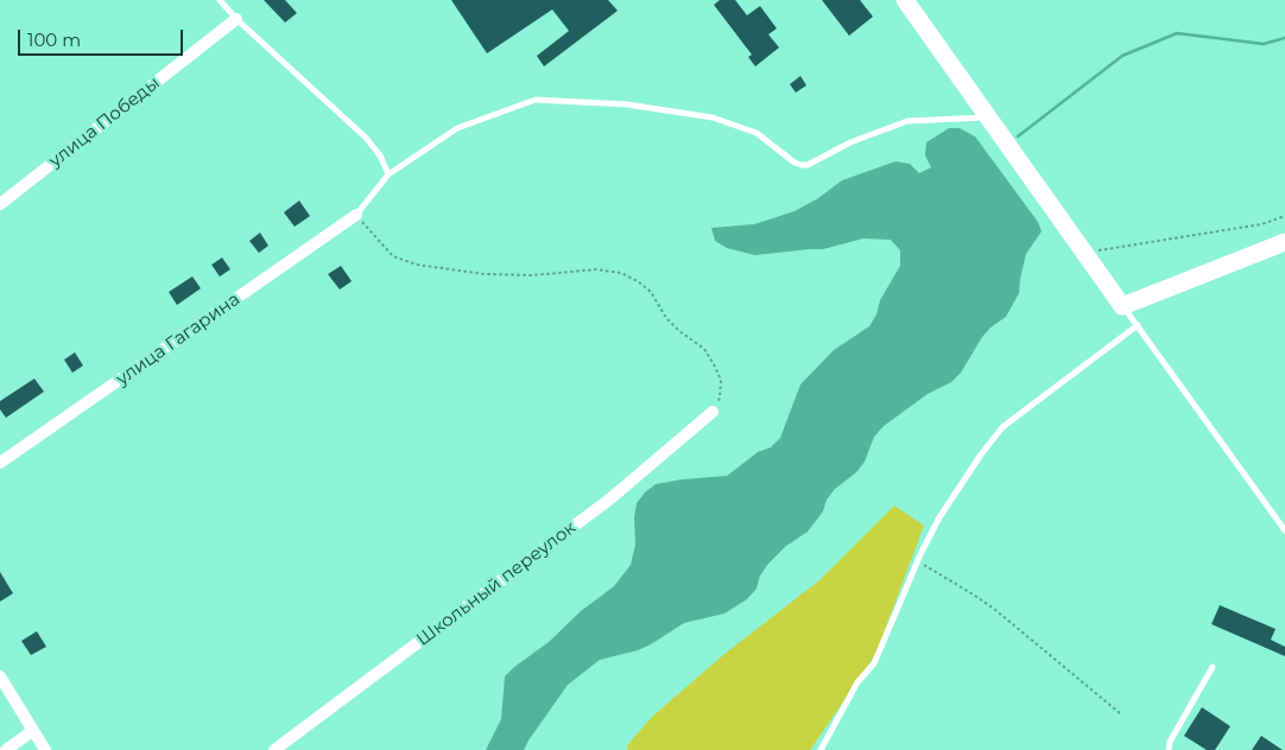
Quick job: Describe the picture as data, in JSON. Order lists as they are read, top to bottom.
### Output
{
  "streets": {
    "street": ["улица Победы", "улица Гагарина", "Школьный переулок"]
  },
  "scale_bar": "100 m"
}
